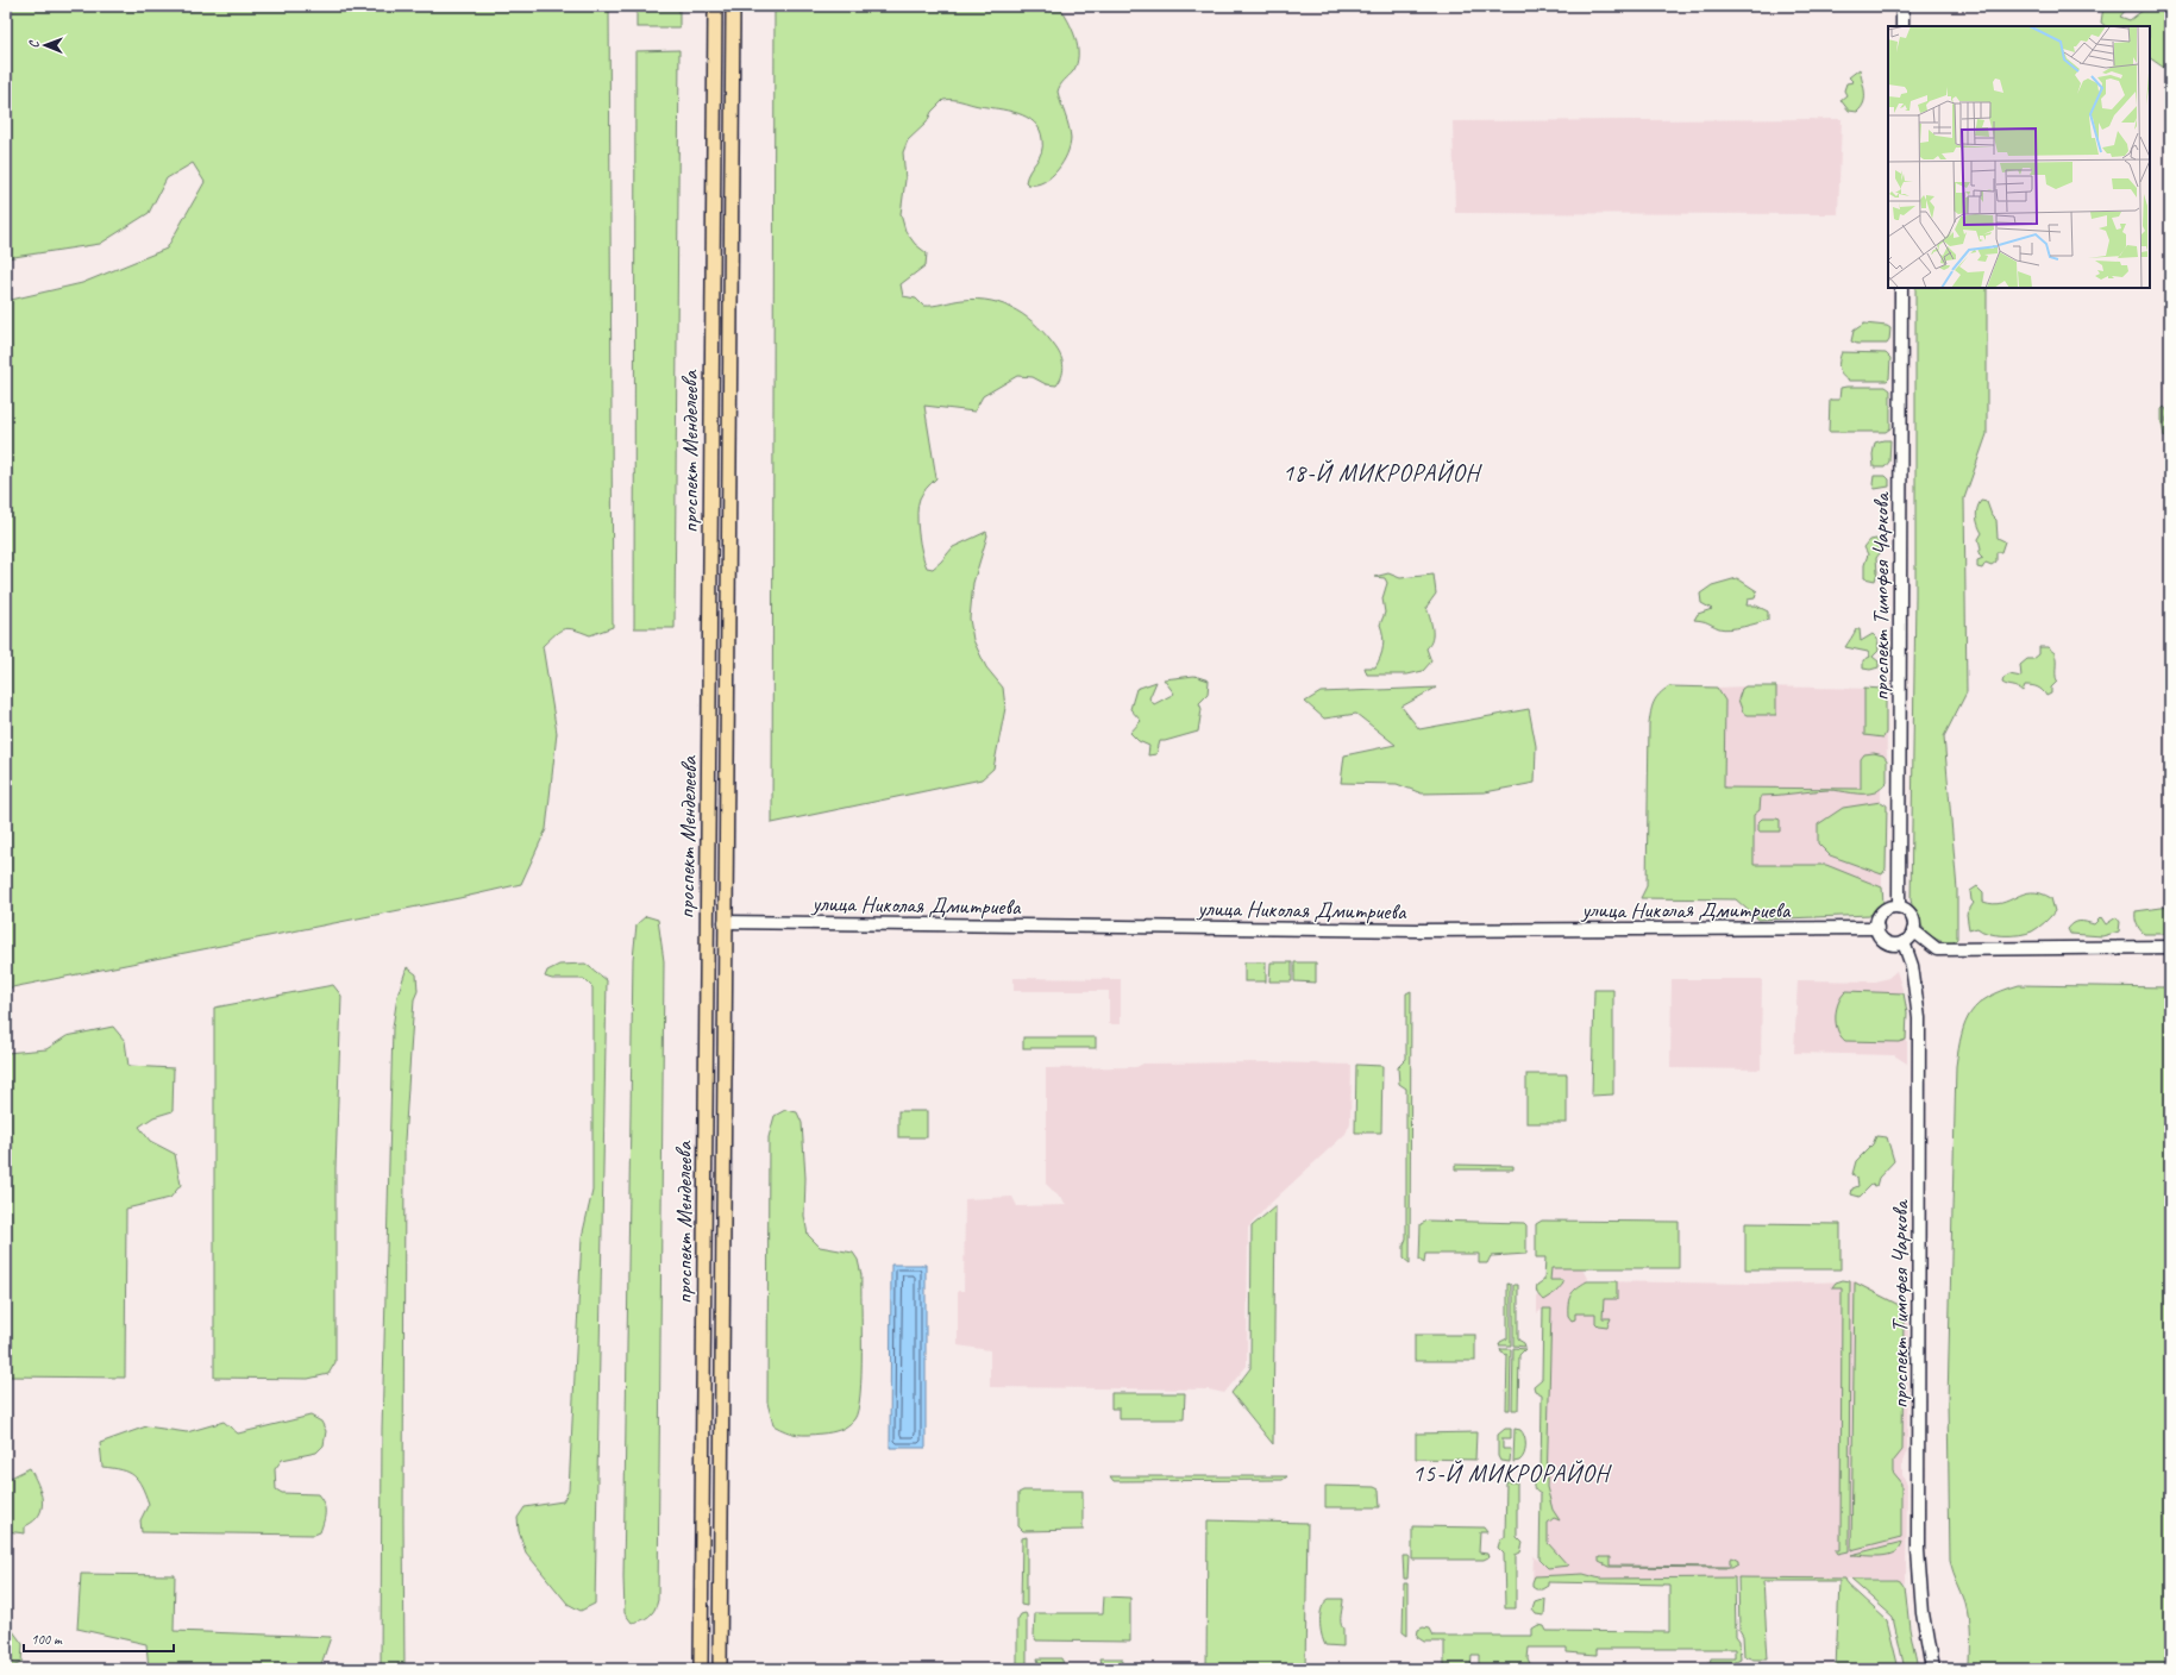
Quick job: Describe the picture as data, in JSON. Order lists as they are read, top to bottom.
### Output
{
  "streets": {
    "main road": ["проспект Менделеева", "проспект Тимофея Чаркова", "улица Николая Дмитриева"]
  },
  "crossings": [
    ["проспект Менделеева", "улица Николая Дмитриева"],
    ["проспект Тимофея Чаркова", "улица Николая Дмитриева"]
  ],
  "districts": ["18-Й МИКРОРАЙОН", "15-Й МИКРОРАЙОН"],
  "scale_bar": "100 m",
  "north": "left"
}
